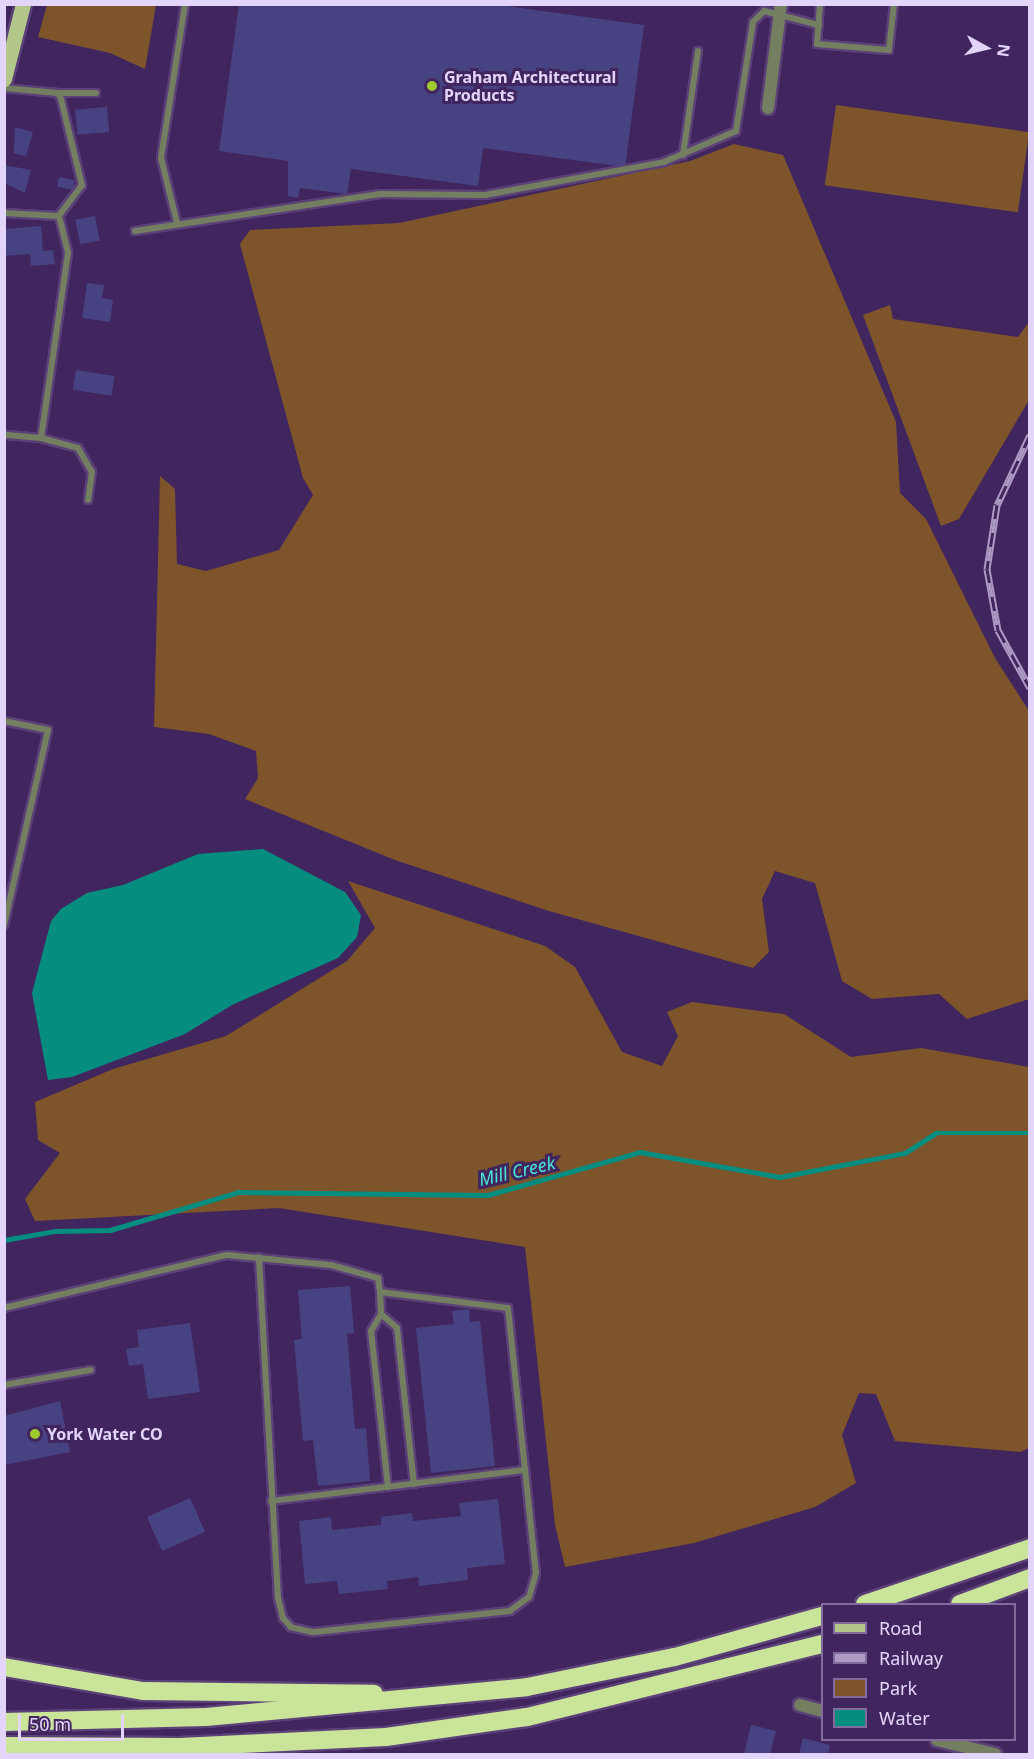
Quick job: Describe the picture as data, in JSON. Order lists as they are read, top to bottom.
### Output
{
  "water": ["Mill Creek"],
  "places": ["Graham Architectural Products", "York Water CO"],
  "legend": [
    "Road",
    "Railway",
    "Park",
    "Water"
  ],
  "scale_bar": "50 m",
  "north": "right"
}
